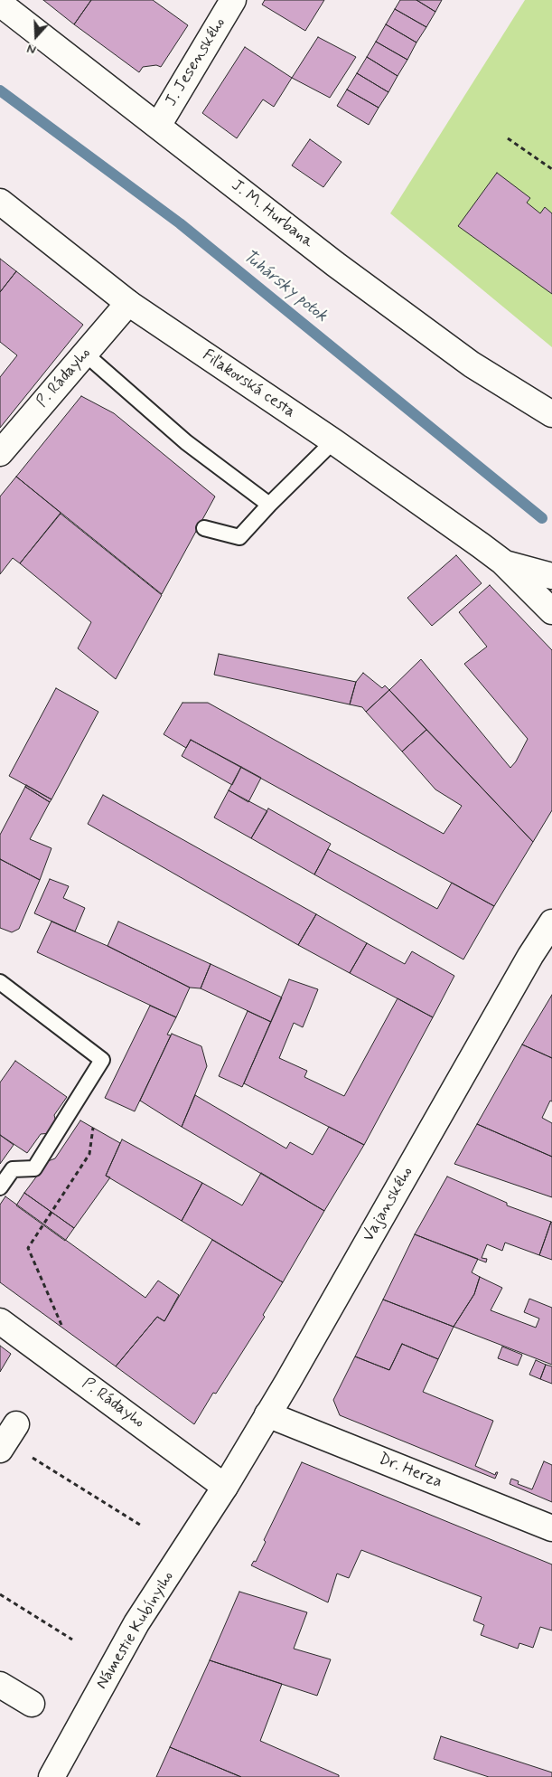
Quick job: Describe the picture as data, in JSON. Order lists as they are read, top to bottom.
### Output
{
  "streets": {
    "street": [
      "J. Jesenského",
      "J. M. Hurbana",
      "P. Rádayho",
      "Fiľakovská cesta",
      "Vajanského",
      "Dr. Herza",
      "Námestie Kubínyiho"
    ]
  },
  "crossings": [
    ["J. Jesenského", "J. M. Hurbana"],
    ["P. Rádayho", "Fiľakovská cesta"],
    ["P. Rádayho", "Vajanského"],
    ["P. Rádayho", "Námestie Kubínyiho"],
    ["Vajanského", "Dr. Herza"],
    ["Vajanského", "Námestie Kubínyiho"]
  ],
  "water": ["Tuhársky potok"],
  "north": "bottom"
}
